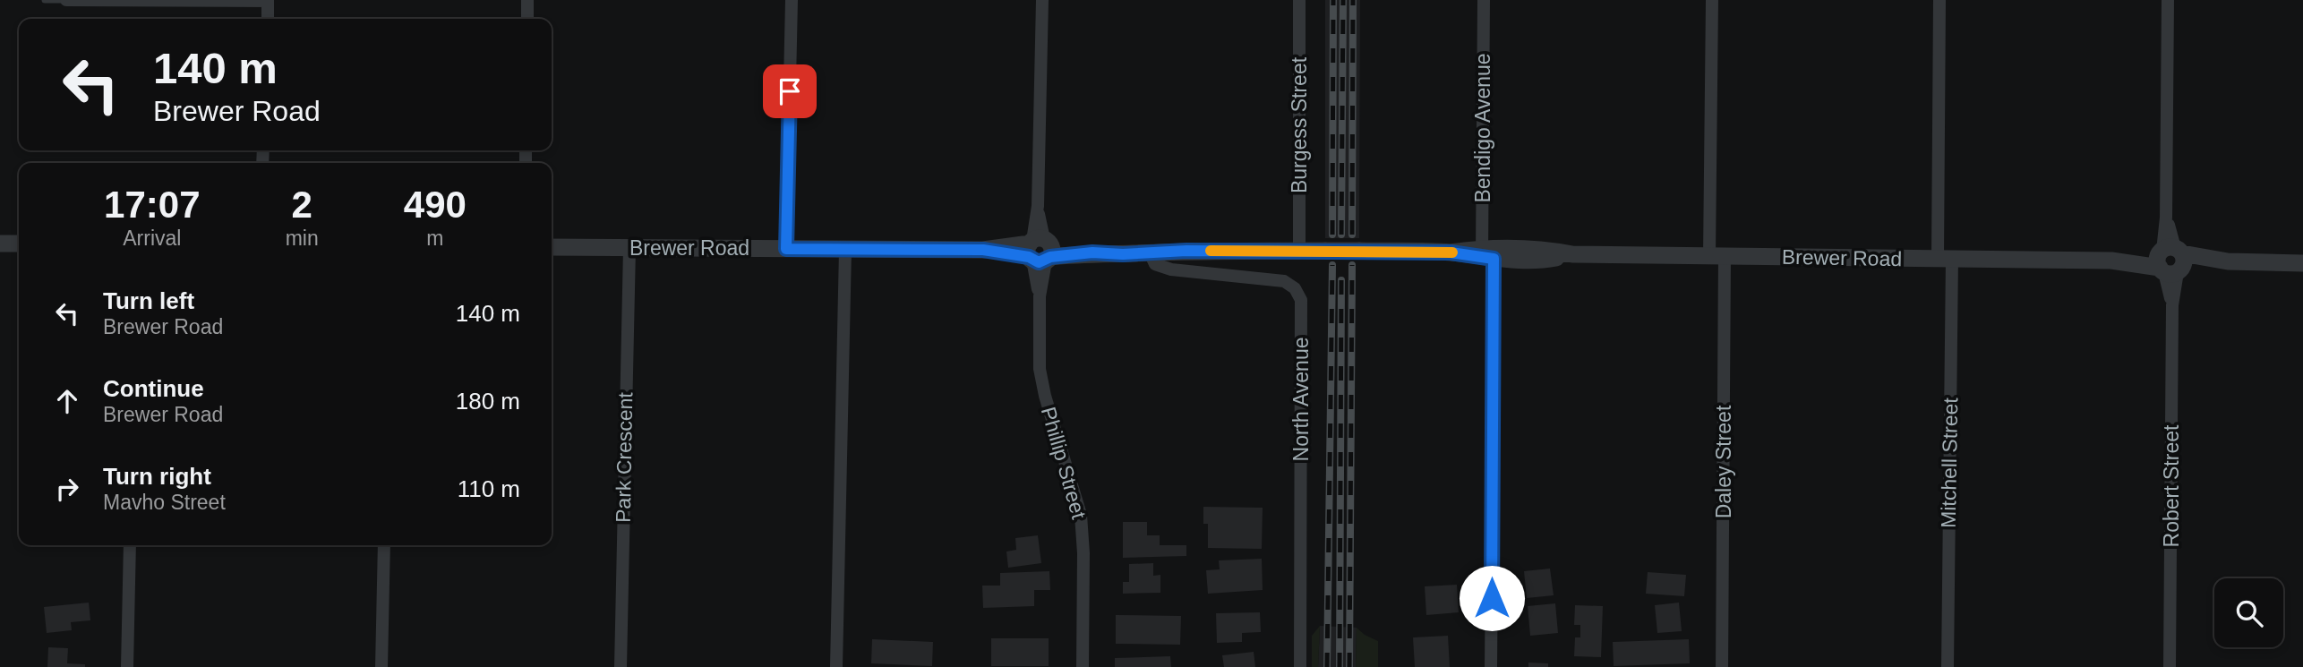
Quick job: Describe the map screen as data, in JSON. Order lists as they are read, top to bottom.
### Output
{
  "streets": {
    "street": [
      "Burgess Street",
      "Bendigo Avenue",
      "Brewer Road",
      "North Avenue",
      "Park Crescent",
      "Daley Street",
      "Phillip Street",
      "Mitchell Street",
      "Robert Street"
    ]
  },
  "crossings": [
    ["Burgess Street", "Brewer Road"],
    ["Bendigo Avenue", "Brewer Road"],
    ["Brewer Road", "North Avenue"],
    ["Brewer Road", "Park Crescent"],
    ["Brewer Road", "Daley Street"],
    ["Brewer Road", "Phillip Street"],
    ["Brewer Road", "Mitchell Street"],
    ["Brewer Road", "Robert Street"]
  ],
  "page": {
    "turn": ["140 m", "Brewer Road"],
    "eta": [
      "17:07",
      "Arrival",
      "2",
      "min",
      "490",
      "m"
    ],
    "list": [
      {
        "name": "Turn left",
        "note": "Brewer Road",
        "value": "140 m"
      },
      {
        "name": "Continue",
        "note": "Brewer Road",
        "value": "180 m"
      },
      {
        "name": "Turn right",
        "note": "Mavho Street",
        "value": "110 m"
      }
    ]
  }
}
